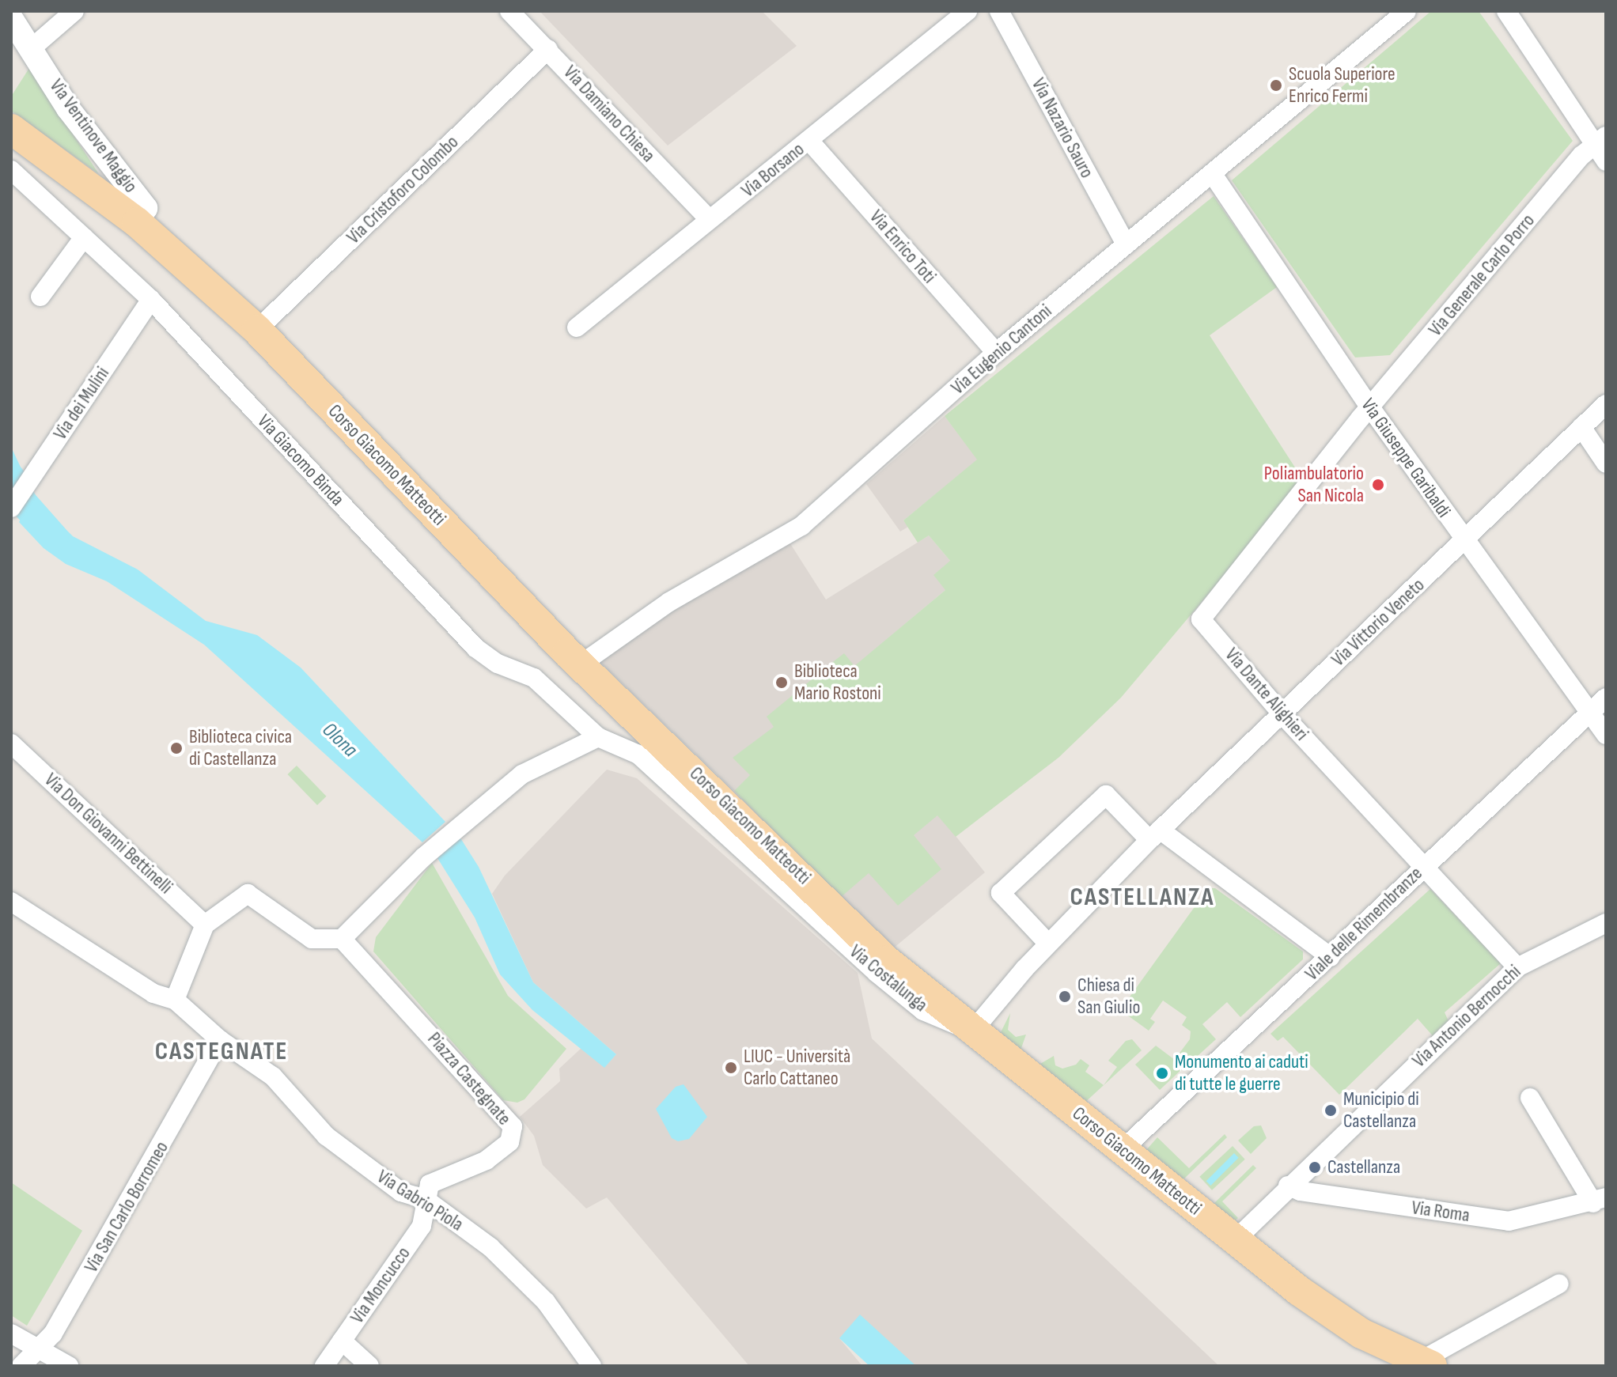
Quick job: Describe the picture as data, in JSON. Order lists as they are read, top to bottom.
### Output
{
  "streets": {
    "main road": ["Corso Giacomo Matteotti"],
    "street": [
      "Via Damiano Chiesa",
      "Via Nazario Sauro",
      "Via Ventinove Maggio",
      "Via Borsano",
      "Via Cristoforo Colombo",
      "Via Enrico Toti",
      "Via Generale Carlo Porro",
      "Via Eugenio Cantoni",
      "Via dei Mulini",
      "Via Giuseppe Garibaldi",
      "Via Giacomo Binda",
      "Via Vittorio Veneto",
      "Via Dante Alighieri",
      "Via Don Giovanni Bettinelli",
      "Viale delle Rimembranze",
      "Via Costalunga",
      "Via Antonio Bernocchi",
      "Piazza Castegnate",
      "Via Gabrio Piola",
      "Via San Carlo Borromeo",
      "Via Roma",
      "Via Moncucco"
    ]
  },
  "crossings": [
    ["Via Damiano Chiesa", "Via Borsano"],
    ["Via Damiano Chiesa", "Via Cristoforo Colombo"],
    ["Via Nazario Sauro", "Via Eugenio Cantoni"],
    ["Via Ventinove Maggio", "Corso Giacomo Matteotti"],
    ["Via Borsano", "Via Enrico Toti"],
    ["Via Cristoforo Colombo", "Corso Giacomo Matteotti"],
    ["Via Enrico Toti", "Via Eugenio Cantoni"],
    ["Via Generale Carlo Porro", "Via Giuseppe Garibaldi"],
    ["Via Generale Carlo Porro", "Via Dante Alighieri"],
    ["Via Eugenio Cantoni", "Via Giuseppe Garibaldi"],
    ["Via Eugenio Cantoni", "Corso Giacomo Matteotti"],
    ["Via dei Mulini", "Via Giacomo Binda"],
    ["Via Giuseppe Garibaldi", "Via Vittorio Veneto"],
    ["Via Giuseppe Garibaldi", "Via Dante Alighieri"],
    ["Via Giuseppe Garibaldi", "Viale delle Rimembranze"],
    ["Via Giacomo Binda", "Via Costalunga"],
    ["Corso Giacomo Matteotti", "Via Vittorio Veneto"],
    ["Corso Giacomo Matteotti", "Viale delle Rimembranze"],
    ["Corso Giacomo Matteotti", "Via Costalunga"],
    ["Corso Giacomo Matteotti", "Via Antonio Bernocchi"],
    ["Via Vittorio Veneto", "Via Dante Alighieri"],
    ["Via Vittorio Veneto", "Via Costalunga"],
    ["Via Dante Alighieri", "Viale delle Rimembranze"],
    ["Via Dante Alighieri", "Via Antonio Bernocchi"],
    ["Via Antonio Bernocchi", "Via Roma"],
    ["Piazza Castegnate", "Via Gabrio Piola"],
    ["Piazza Castegnate", "Via Moncucco"],
    ["Via Gabrio Piola", "Via San Carlo Borromeo"],
    ["Via Gabrio Piola", "Via Moncucco"]
  ],
  "districts": ["CASTELLANZA", "CASTEGNATE"],
  "water": ["Olona"],
  "places": [
    "Scuola Superiore Enrico Fermi",
    "Poliambulatorio San Nicola",
    "Biblioteca Mario Rostoni",
    "Biblioteca civica di Castellanza",
    "Chiesa di San Giulio",
    "LIUC - Università Carlo Cattaneo",
    "Monumento ai caduti di tutte le guerre",
    "Municipio di Castellanza",
    "Castellanza"
  ]
}
